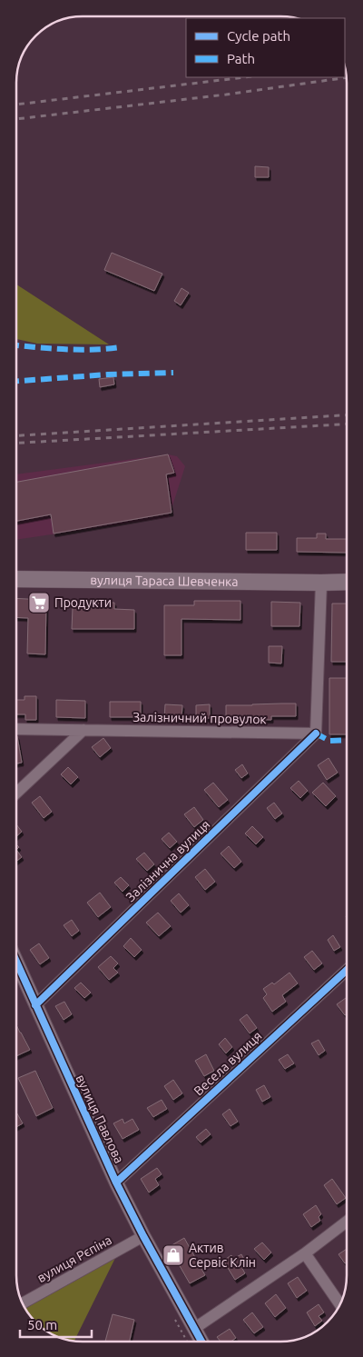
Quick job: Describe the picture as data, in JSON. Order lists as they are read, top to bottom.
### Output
{
  "streets": {
    "main road": ["вулиця Тараса Шевченка"],
    "street": [
      "Залізничний провулок",
      "Залізнична вулиця",
      "Весела вулиця",
      "вулиця Павлова",
      "вулиця Рєпіна"
    ]
  },
  "crossings": [
    ["Залізничний провулок", "Залізнична вулиця"],
    ["Залізнична вулиця", "вулиця Павлова"],
    ["Весела вулиця", "вулиця Павлова"],
    ["вулиця Павлова", "вулиця Рєпіна"]
  ],
  "places": {
    "supermarket": ["Продукти"],
    "shop": ["Актив Сервiс Клiн"]
  },
  "legend": ["Cycle path", "Path"],
  "scale_bar": "50 m"
}
